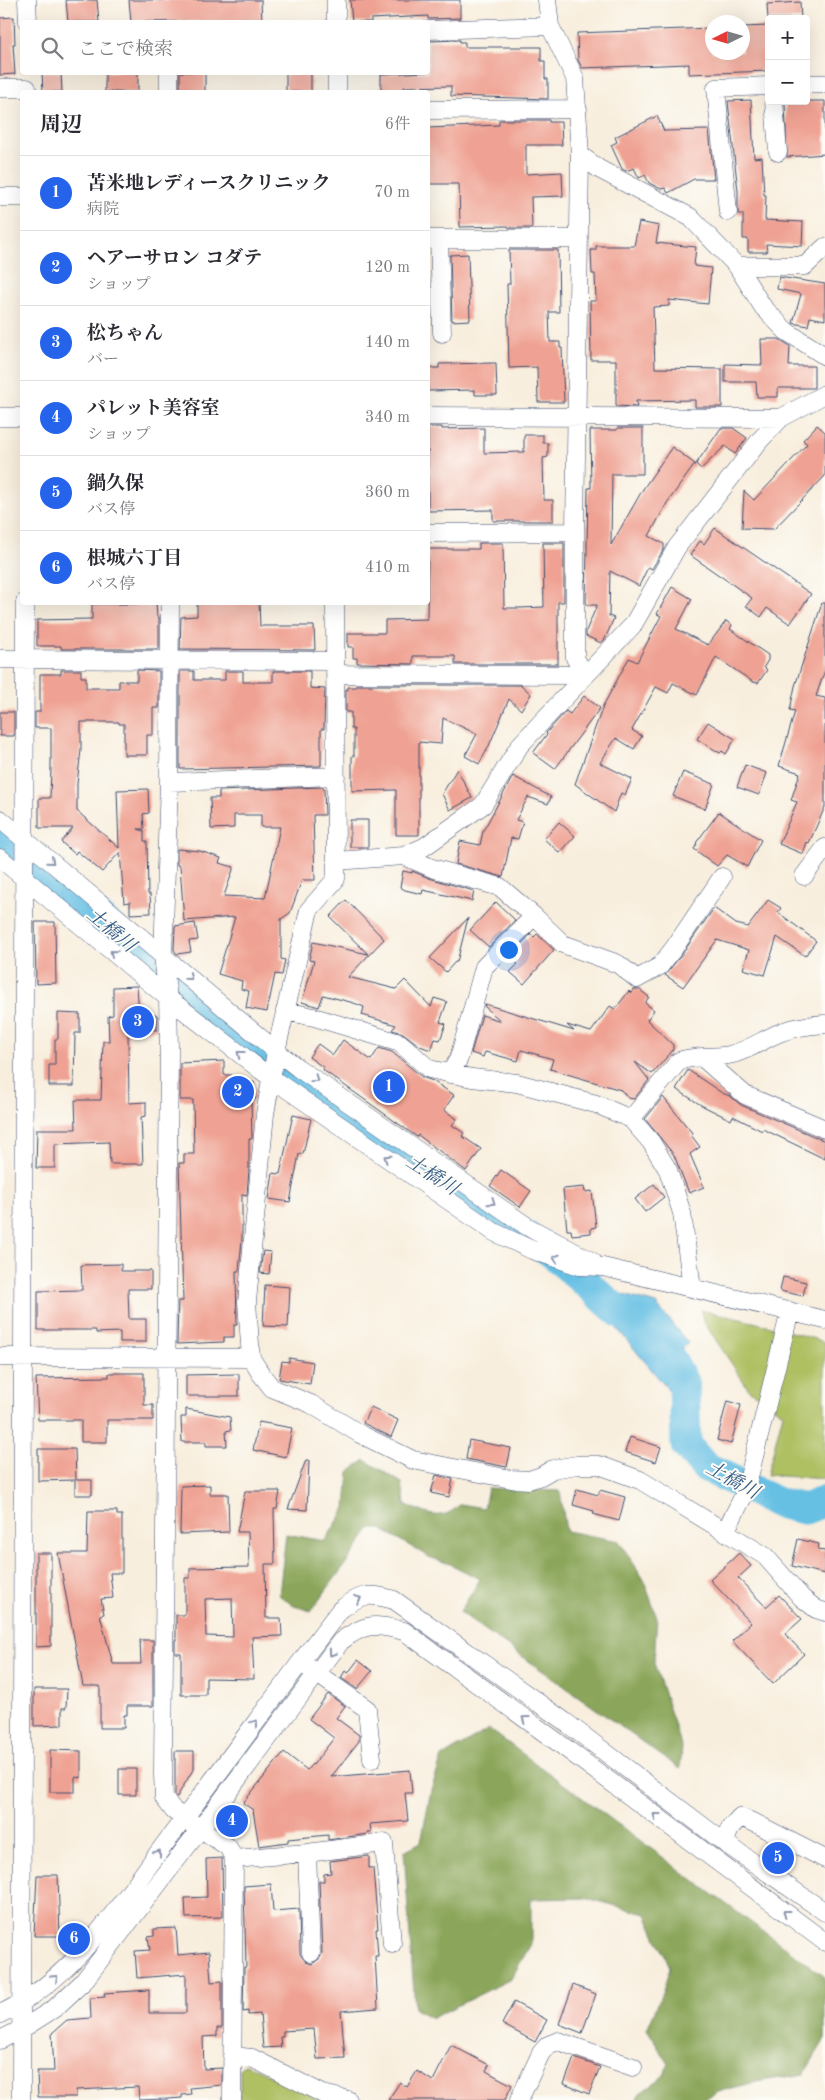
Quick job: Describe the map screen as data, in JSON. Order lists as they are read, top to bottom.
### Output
{
  "water": ["土橋川"],
  "north": "left",
  "page": {
    "map_buttons": ["+", "−"],
    "search": "ここで検索",
    "heading": ["周辺", "6件"],
    "list": [
      {
        "mark": "1",
        "name": "苫米地レディースクリニック",
        "note": "病院",
        "value": "70 m"
      },
      {
        "mark": "2",
        "name": "ヘアーサロン コダテ",
        "note": "ショップ",
        "value": "120 m"
      },
      {
        "mark": "3",
        "name": "松ちゃん",
        "note": "バー",
        "value": "140 m"
      },
      {
        "mark": "4",
        "name": "パレット美容室",
        "note": "ショップ",
        "value": "340 m"
      },
      {
        "mark": "5",
        "name": "鍋久保",
        "note": "バス停",
        "value": "360 m"
      },
      {
        "mark": "6",
        "name": "根城六丁目",
        "note": "バス停",
        "value": "410 m"
      }
    ],
    "pins": [
      "3",
      "1",
      "2",
      "4",
      "5",
      "6"
    ]
  }
}
